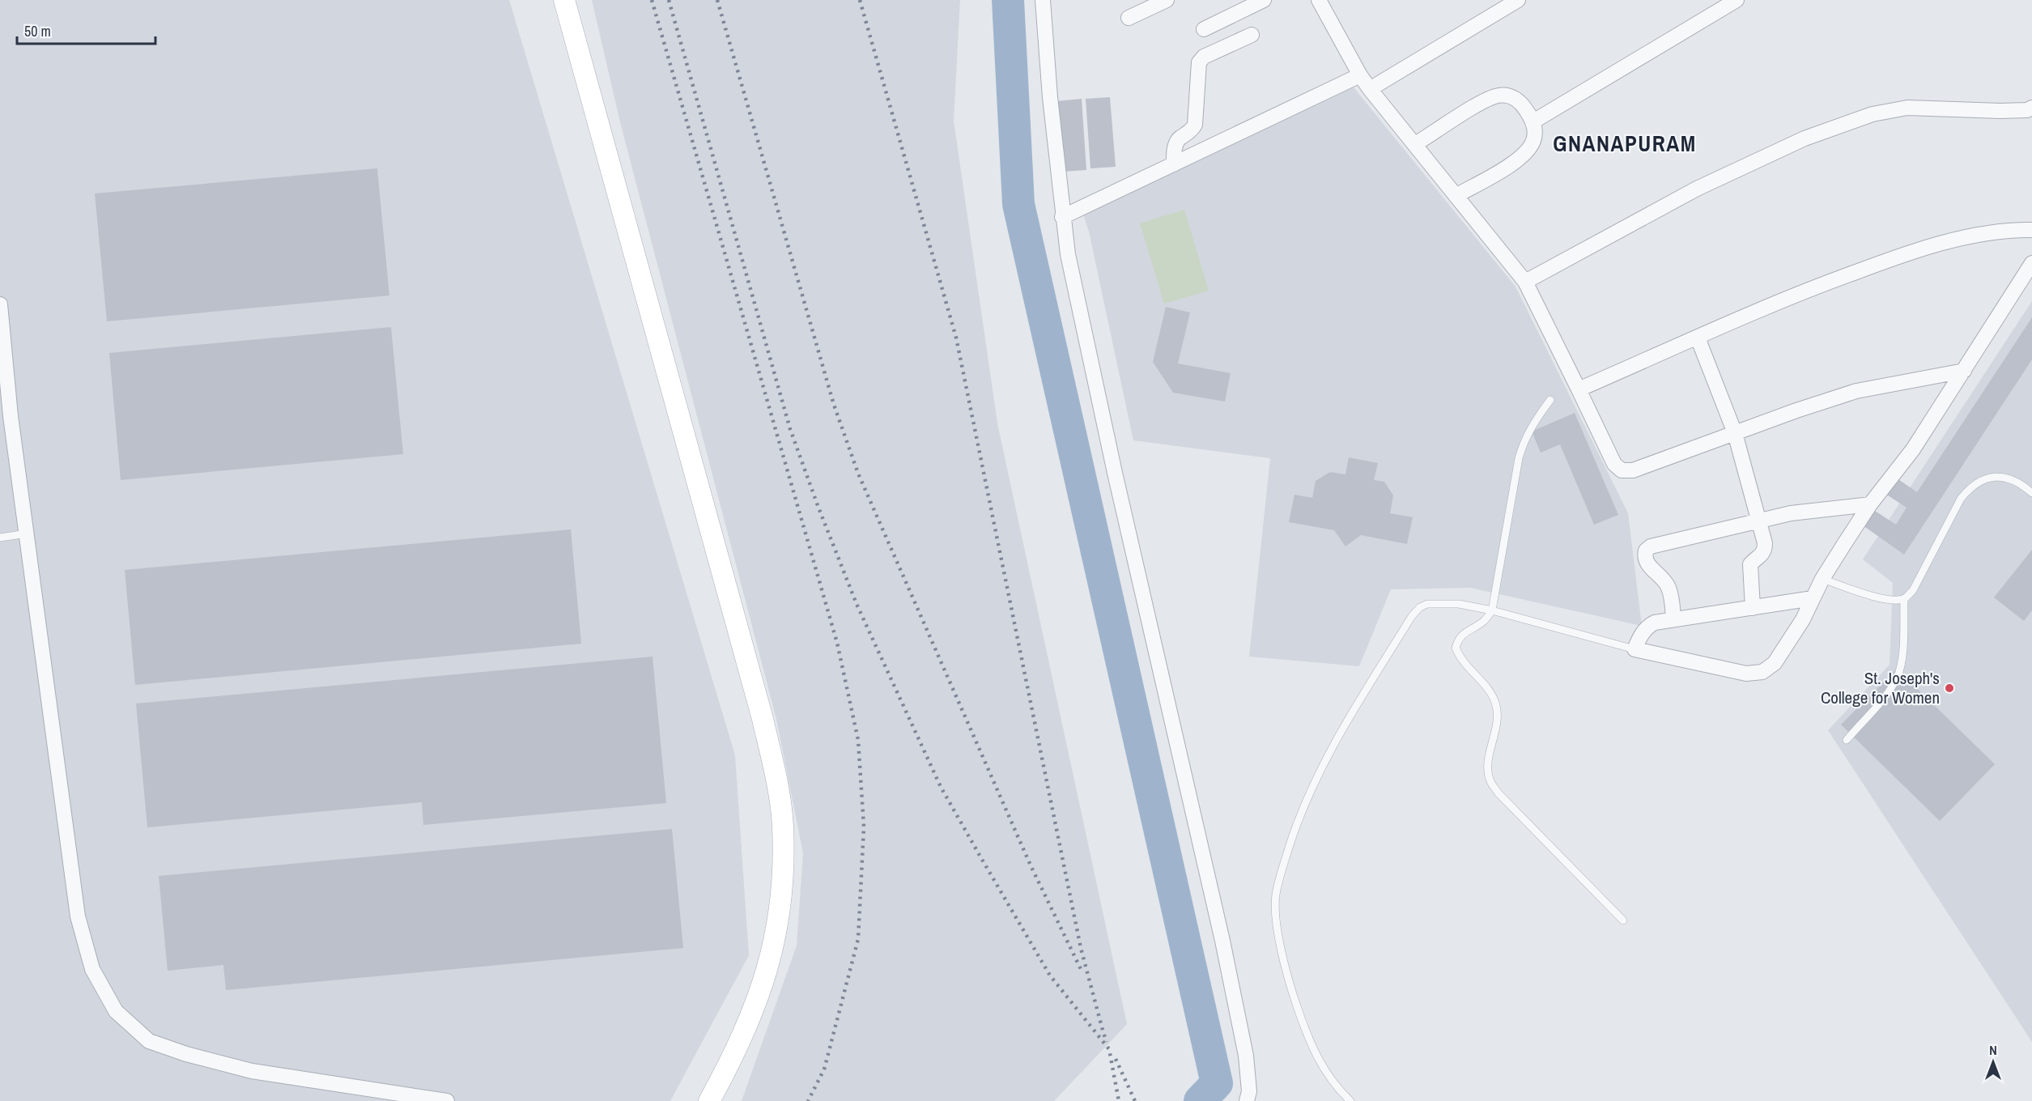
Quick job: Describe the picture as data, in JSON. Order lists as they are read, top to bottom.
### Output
{
  "districts": ["GNANAPURAM"],
  "places": ["St. Joseph's College for Women"],
  "scale_bar": "50 m",
  "north": "top"
}
